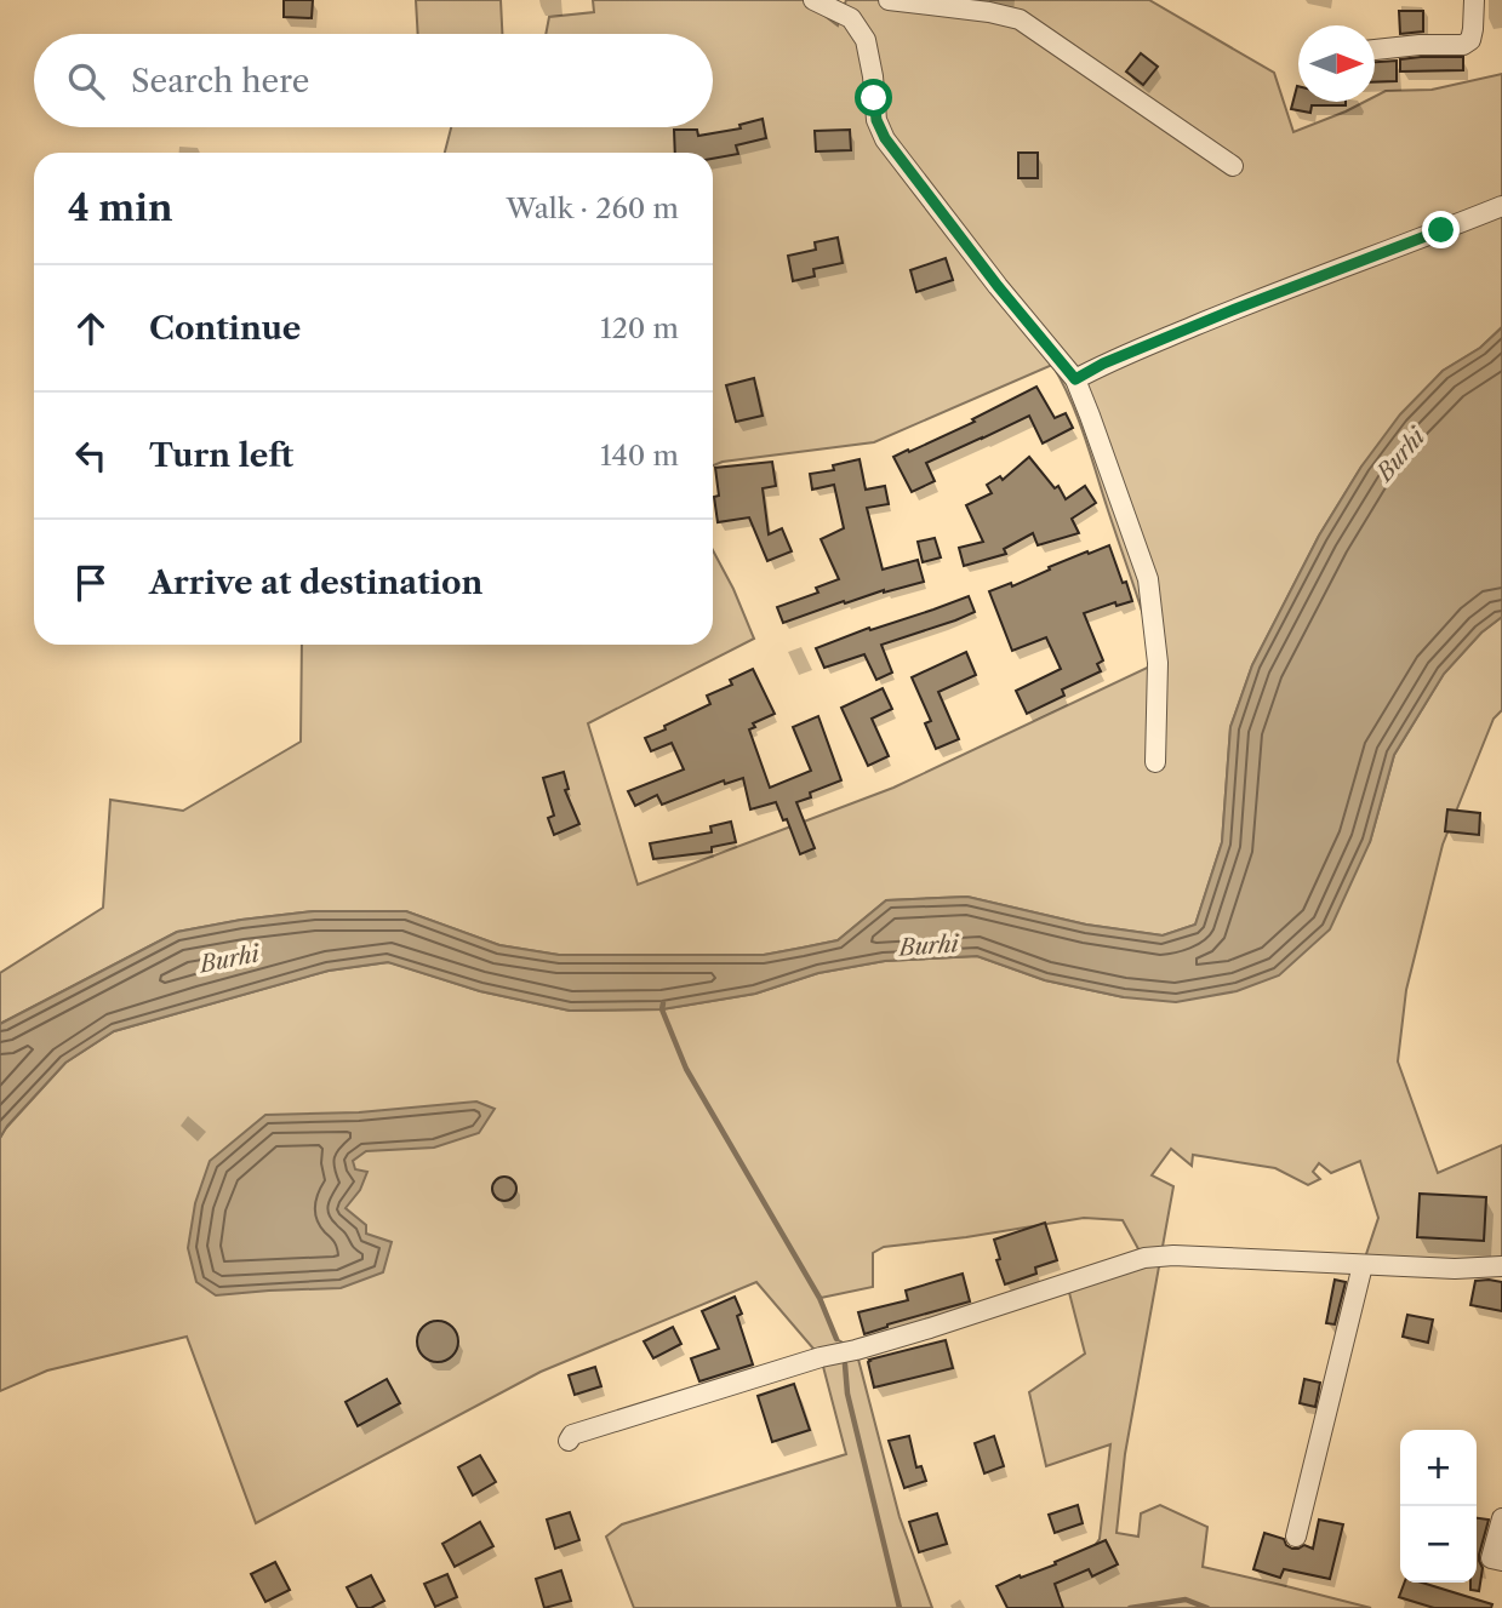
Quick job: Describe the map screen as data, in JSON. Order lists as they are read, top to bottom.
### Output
{
  "water": ["Burhi"],
  "north": "right",
  "page": {
    "search": "Search here",
    "heading": ["4 min", "Walk · 260 m"],
    "list": [
      ["Continue", "120 m"],
      ["Turn left", "140 m"],
      "Arrive at destination"
    ],
    "map_buttons": ["+", "−"]
  }
}
